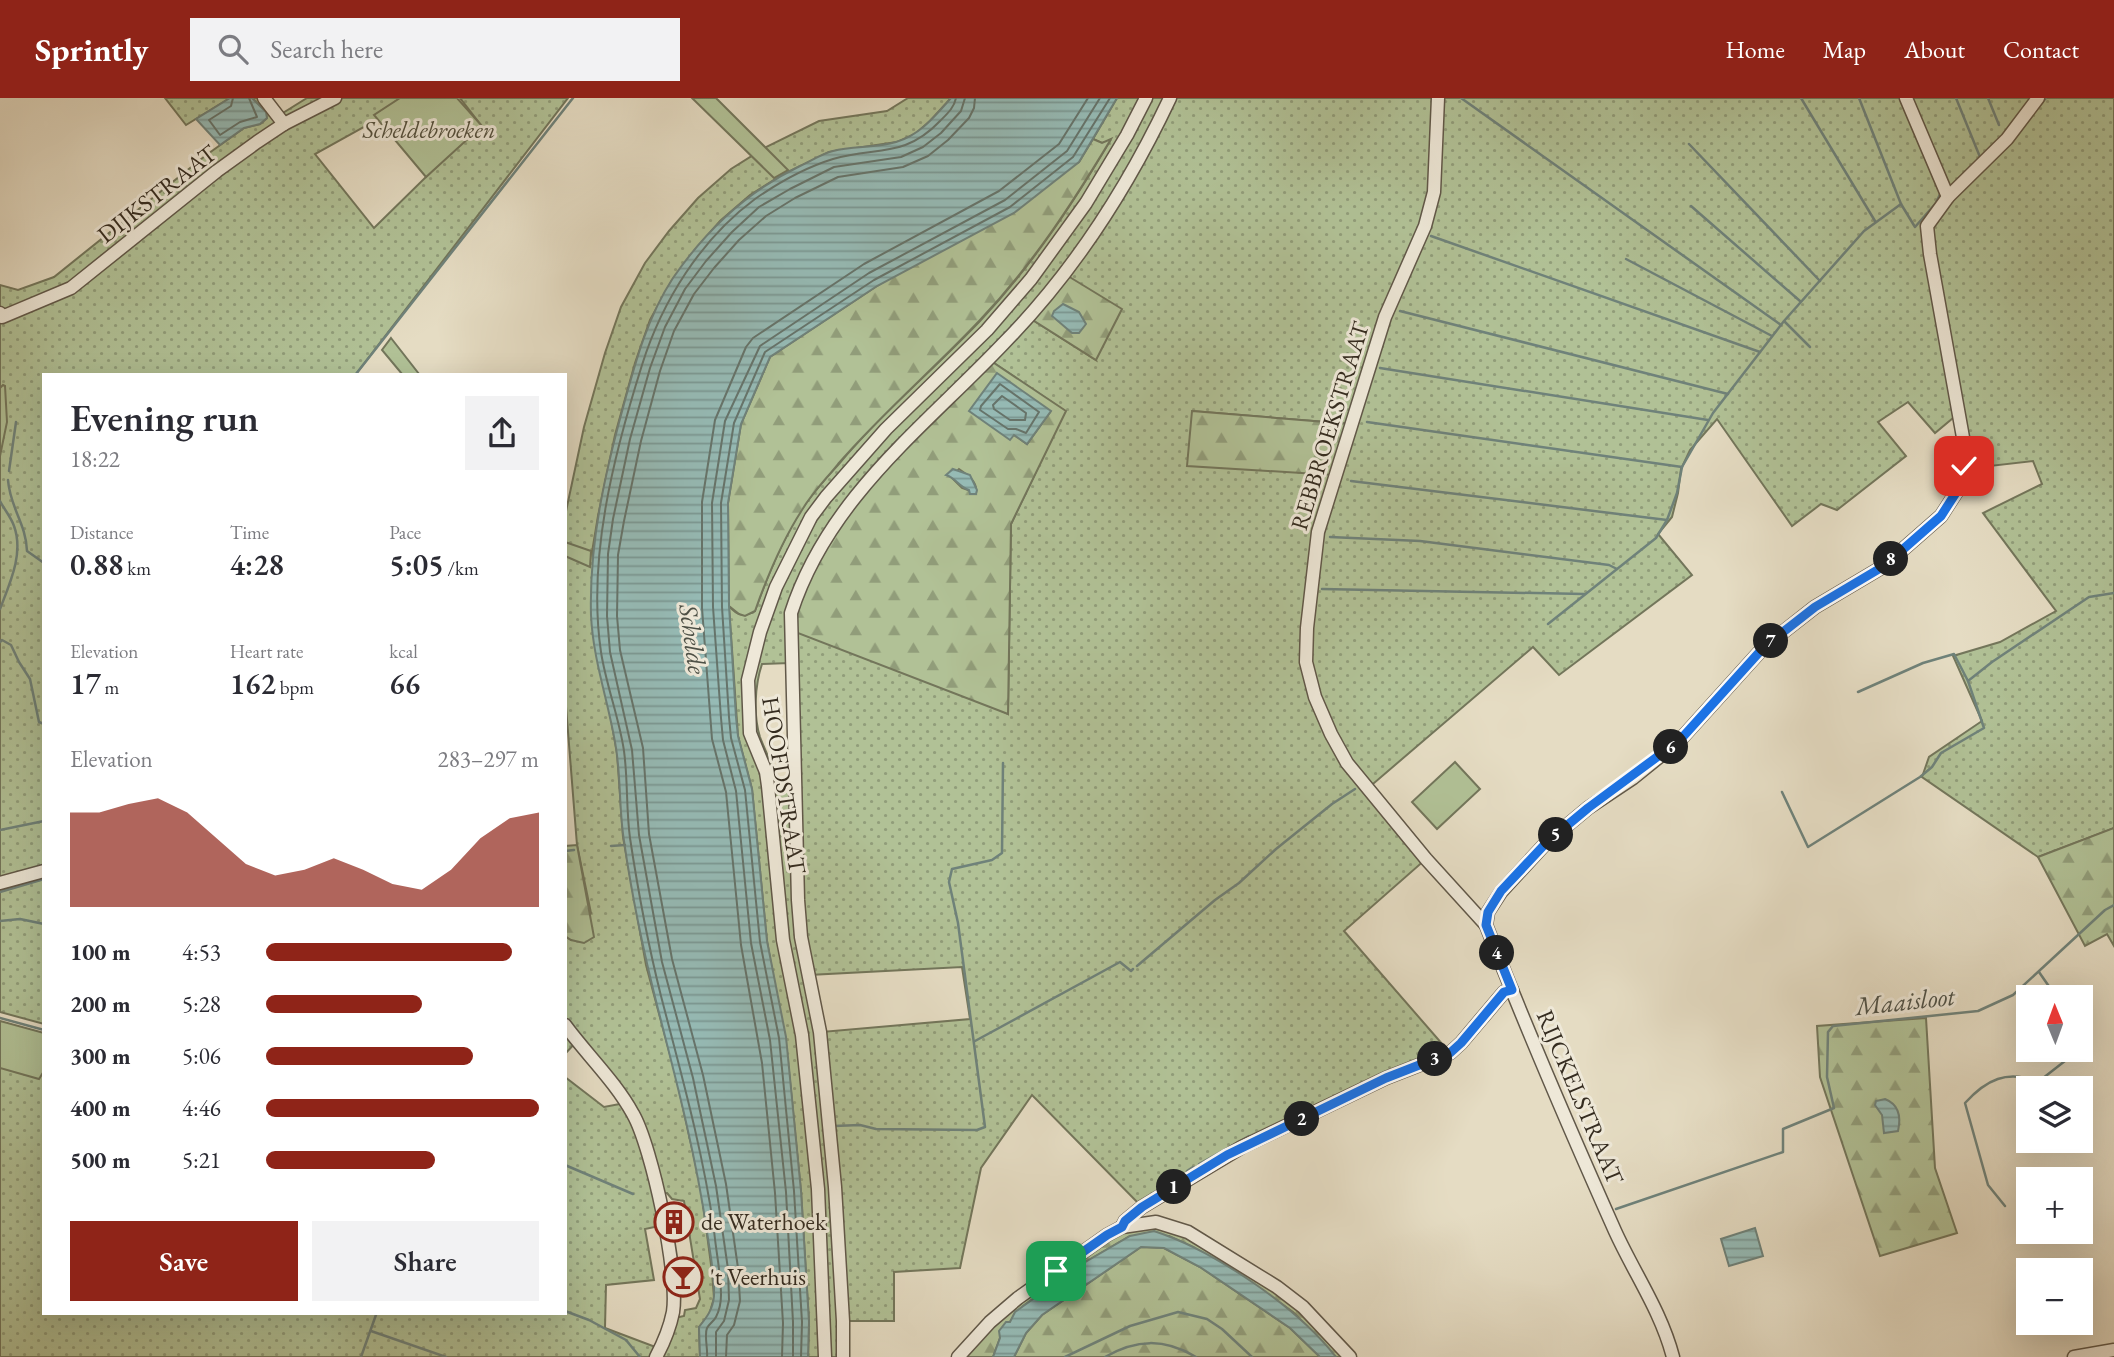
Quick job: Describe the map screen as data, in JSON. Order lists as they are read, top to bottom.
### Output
{
  "streets": {
    "street": [
      "DIJKSTRAAT",
      "REBBROEKSTRAAT",
      "HOOFDSTRAAT",
      "RIJCKELSTRAAT"
    ]
  },
  "crossings": [
    ["REBBROEKSTRAAT", "RIJCKELSTRAAT"]
  ],
  "water": ["Schelde", "Maaisloot"],
  "parks": ["Scheldebroeken"],
  "places": {
    "building": ["de Waterhoek"],
    "bar": ["'t Veerhuis"]
  },
  "north": "top",
  "page": {
    "header": "Sprintly",
    "search": "Search here",
    "nav": [
      "Home",
      "Map",
      "About",
      "Contact"
    ],
    "heading": ["Evening run", "18:22"],
    "stats": [
      ["Distance", "0.88 km"],
      ["Time", "4:28"],
      ["Pace", "5:05 /km"],
      ["Elevation", "17 m"],
      ["Heart rate", "162 bpm"],
      ["kcal", "66"]
    ],
    "pins": [
      "8",
      "7",
      "6",
      "5",
      "4",
      "3",
      "2",
      "1"
    ],
    "chart": ["Elevation", "283–297 m"],
    "list": [
      {
        "name": "100 m",
        "note": "4:53"
      },
      {
        "name": "200 m",
        "note": "5:28"
      },
      {
        "name": "300 m",
        "note": "5:06"
      },
      {
        "name": "400 m",
        "note": "4:46"
      },
      {
        "name": "500 m",
        "note": "5:21"
      }
    ],
    "map_buttons": ["+", "−"],
    "buttons": ["Save", "Share"]
  }
}
